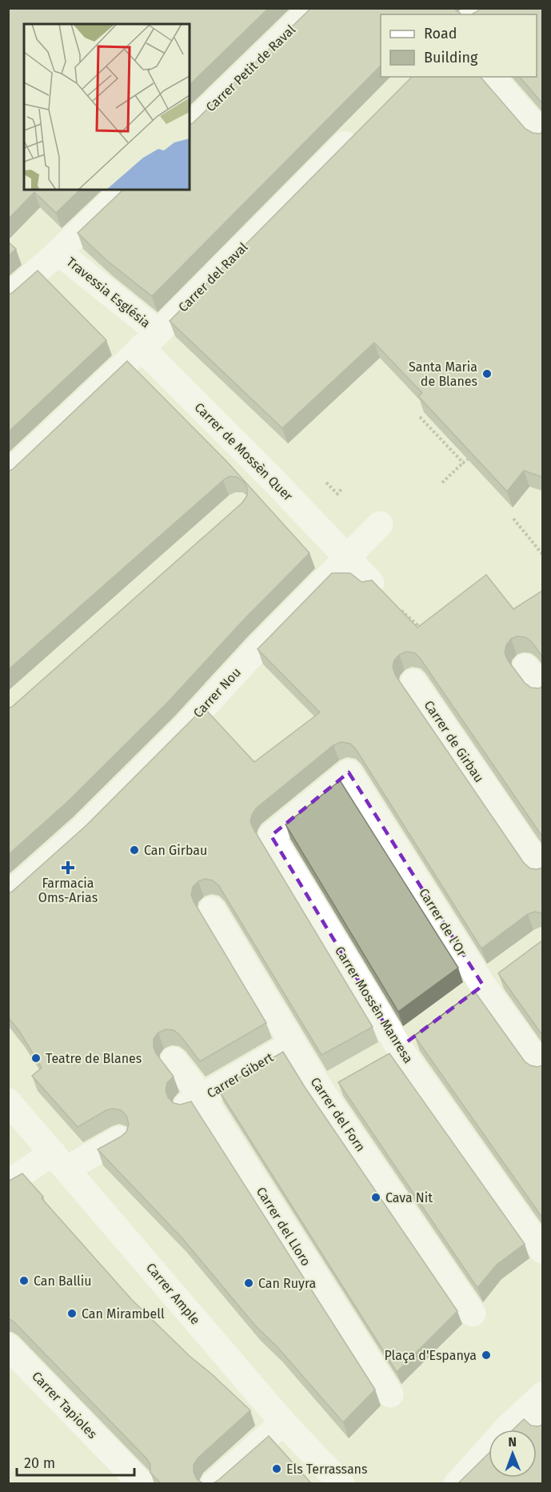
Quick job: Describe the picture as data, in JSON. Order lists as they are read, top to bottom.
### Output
{
  "streets": {
    "street": [
      "Carrer Petit de Raval",
      "Carrer del Raval",
      "Travessia Església",
      "Carrer de Mossèn Quer",
      "Carrer Nou",
      "Carrer de Girbau",
      "Carrer de l'Or",
      "Carrer Mossèn Manresa",
      "Carrer Gibert",
      "Carrer del Forn",
      "Carrer del Lloro",
      "Carrer Ample",
      "Carrer Tapioles"
    ]
  },
  "crossings": [
    ["Carrer del Raval", "Travessia Església"],
    ["Carrer del Raval", "Carrer de Mossèn Quer"],
    ["Travessia Església", "Carrer de Mossèn Quer"],
    ["Carrer de Mossèn Quer", "Carrer Nou"],
    ["Carrer de l'Or", "Carrer Mossèn Manresa"],
    ["Carrer Gibert", "Carrer del Forn"],
    ["Carrer Gibert", "Carrer del Lloro"]
  ],
  "places": {
    "other": [
      "Santa Maria de Blanes",
      "Can Girbau",
      "Teatre de Blanes",
      "Cava Nit",
      "Can Balliu",
      "Can Ruyra",
      "Can Mirambell",
      "Plaça d'Espanya",
      "Els Terrassans"
    ],
    "health": ["Farmacia Oms-Arias"]
  },
  "legend": ["Road", "Building"],
  "scale_bar": "20 m",
  "north": "top"
}
